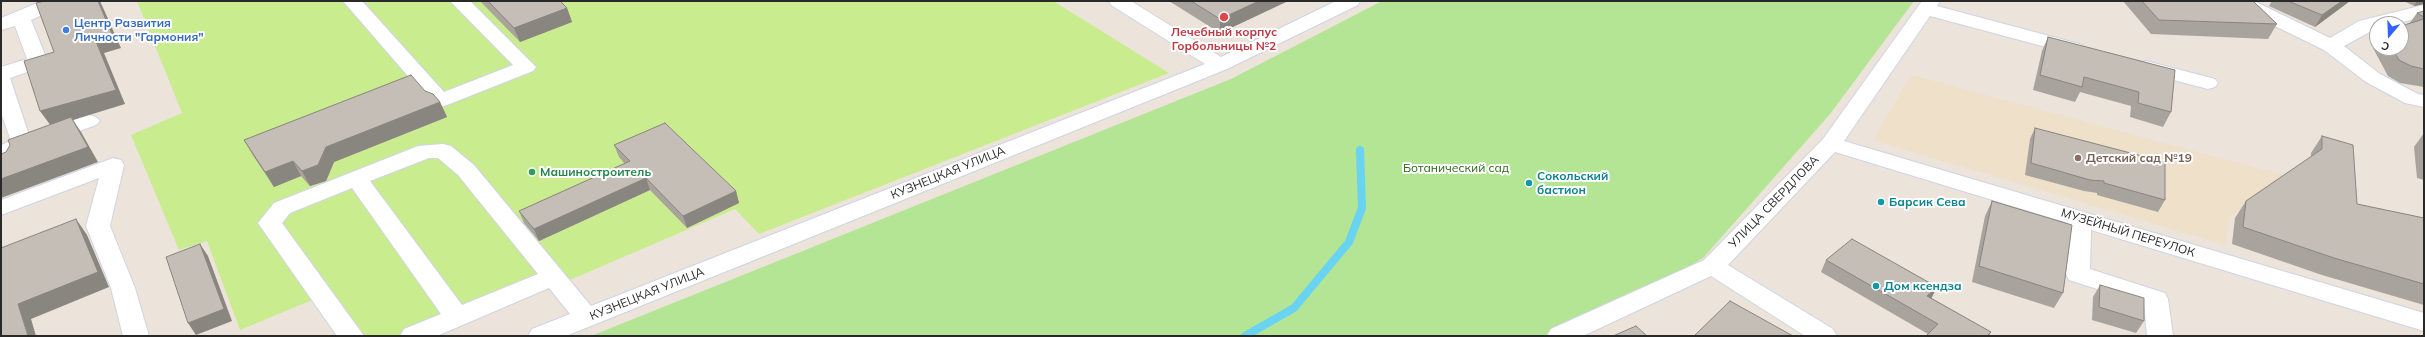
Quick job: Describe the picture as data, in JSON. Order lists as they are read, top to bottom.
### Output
{
  "streets": {
    "street": ["КУЗНЕЦКАЯ УЛИЦА", "УЛИЦА СВЕРДЛОВА", "МУЗЕЙНЫЙ ПЕРЕУЛОК"]
  },
  "crossings": [
    ["УЛИЦА СВЕРДЛОВА", "МУЗЕЙНЫЙ ПЕРЕУЛОК"]
  ],
  "parks": ["Ботанический сад"],
  "places": [
    "Лечебный корпус Горбольницы №2",
    "Центр Развития Личности \"Гармония\"",
    "Детский сад №19",
    "Машиностроитель",
    "Сокольский бастион",
    "Барсик Сева",
    "Дом ксендза"
  ],
  "north": "bottom"
}
